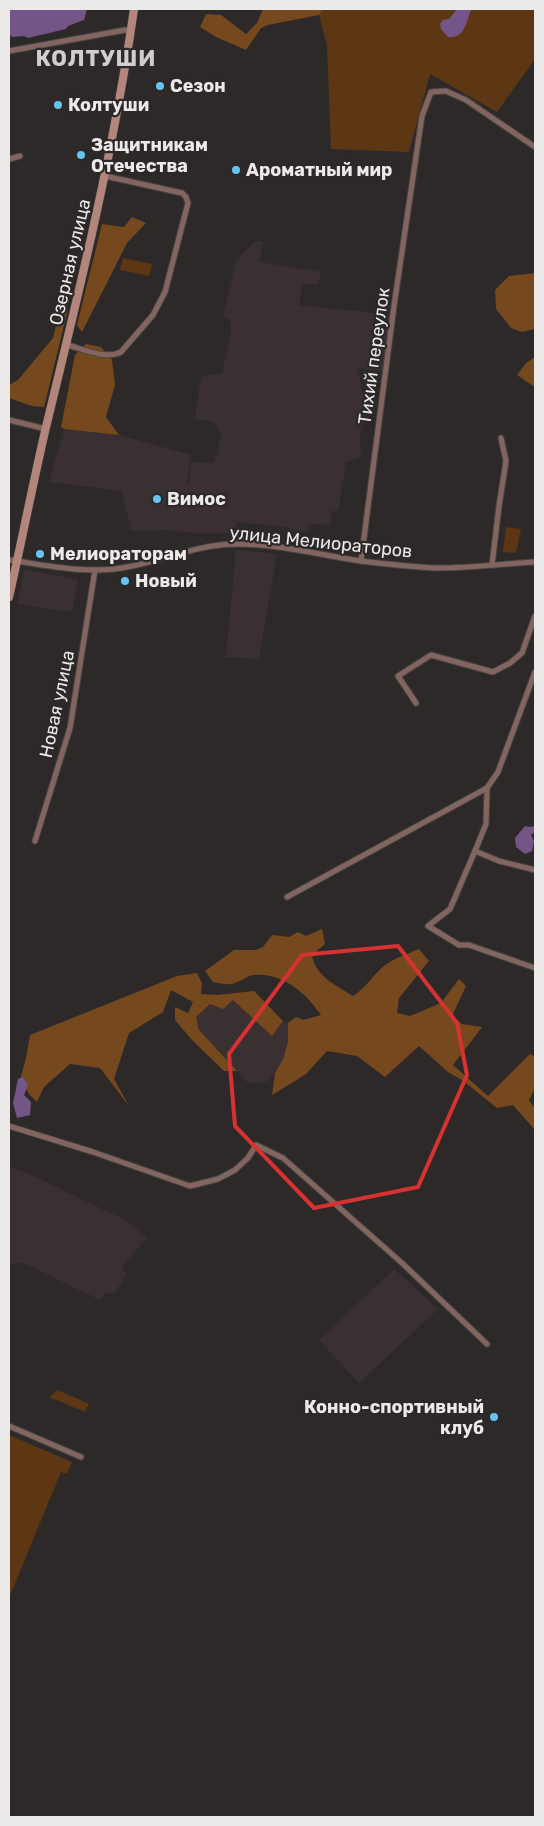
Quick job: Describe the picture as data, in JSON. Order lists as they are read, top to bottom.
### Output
{
  "streets": {
    "main road": ["Озерная улица"],
    "street": ["Тихий переулок", "улица Мелиораторов", "Новая улица"]
  },
  "crossings": [
    ["Озерная улица", "улица Мелиораторов"],
    ["Тихий переулок", "улица Мелиораторов"],
    ["улица Мелиораторов", "Новая улица"]
  ],
  "districts": ["КОЛТУШИ"],
  "places": [
    "Сезон",
    "Колтуши",
    "Защитникам Отечества",
    "Ароматный мир",
    "Вимос",
    "Мелиораторам",
    "Новый",
    "Конно-спортивный клуб"
  ]
}
